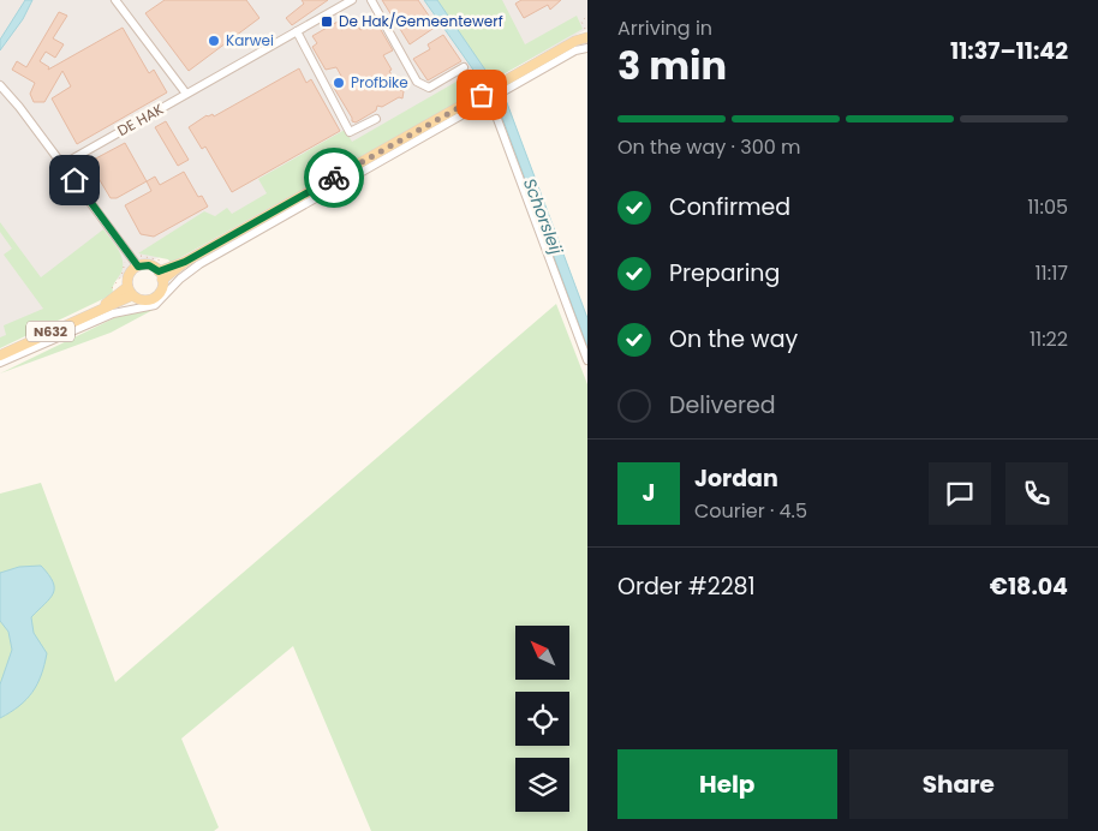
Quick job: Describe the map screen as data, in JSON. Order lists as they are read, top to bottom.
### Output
{
  "streets": {
    "main road": ["N632"],
    "street": ["DE HAK"]
  },
  "water": ["Schorsleij"],
  "places": {
    "transit": ["De Hak/Gemeentewerf"],
    "other": ["Karwei", "Profbike"]
  },
  "north": "top left",
  "page": {
    "heading": ["3 min", "Arriving in", "11:37–11:42"],
    "panel": [
      "Jordan",
      "Courier · 4.5",
      "Order #2281",
      "€18.04"
    ],
    "bar": "On the way · 300 m",
    "list": [
      ["Confirmed", "11:05"],
      ["Preparing", "11:17"],
      ["On the way", "11:22"],
      "Delivered"
    ],
    "round": "J",
    "buttons": ["Help", "Share"]
  }
}
